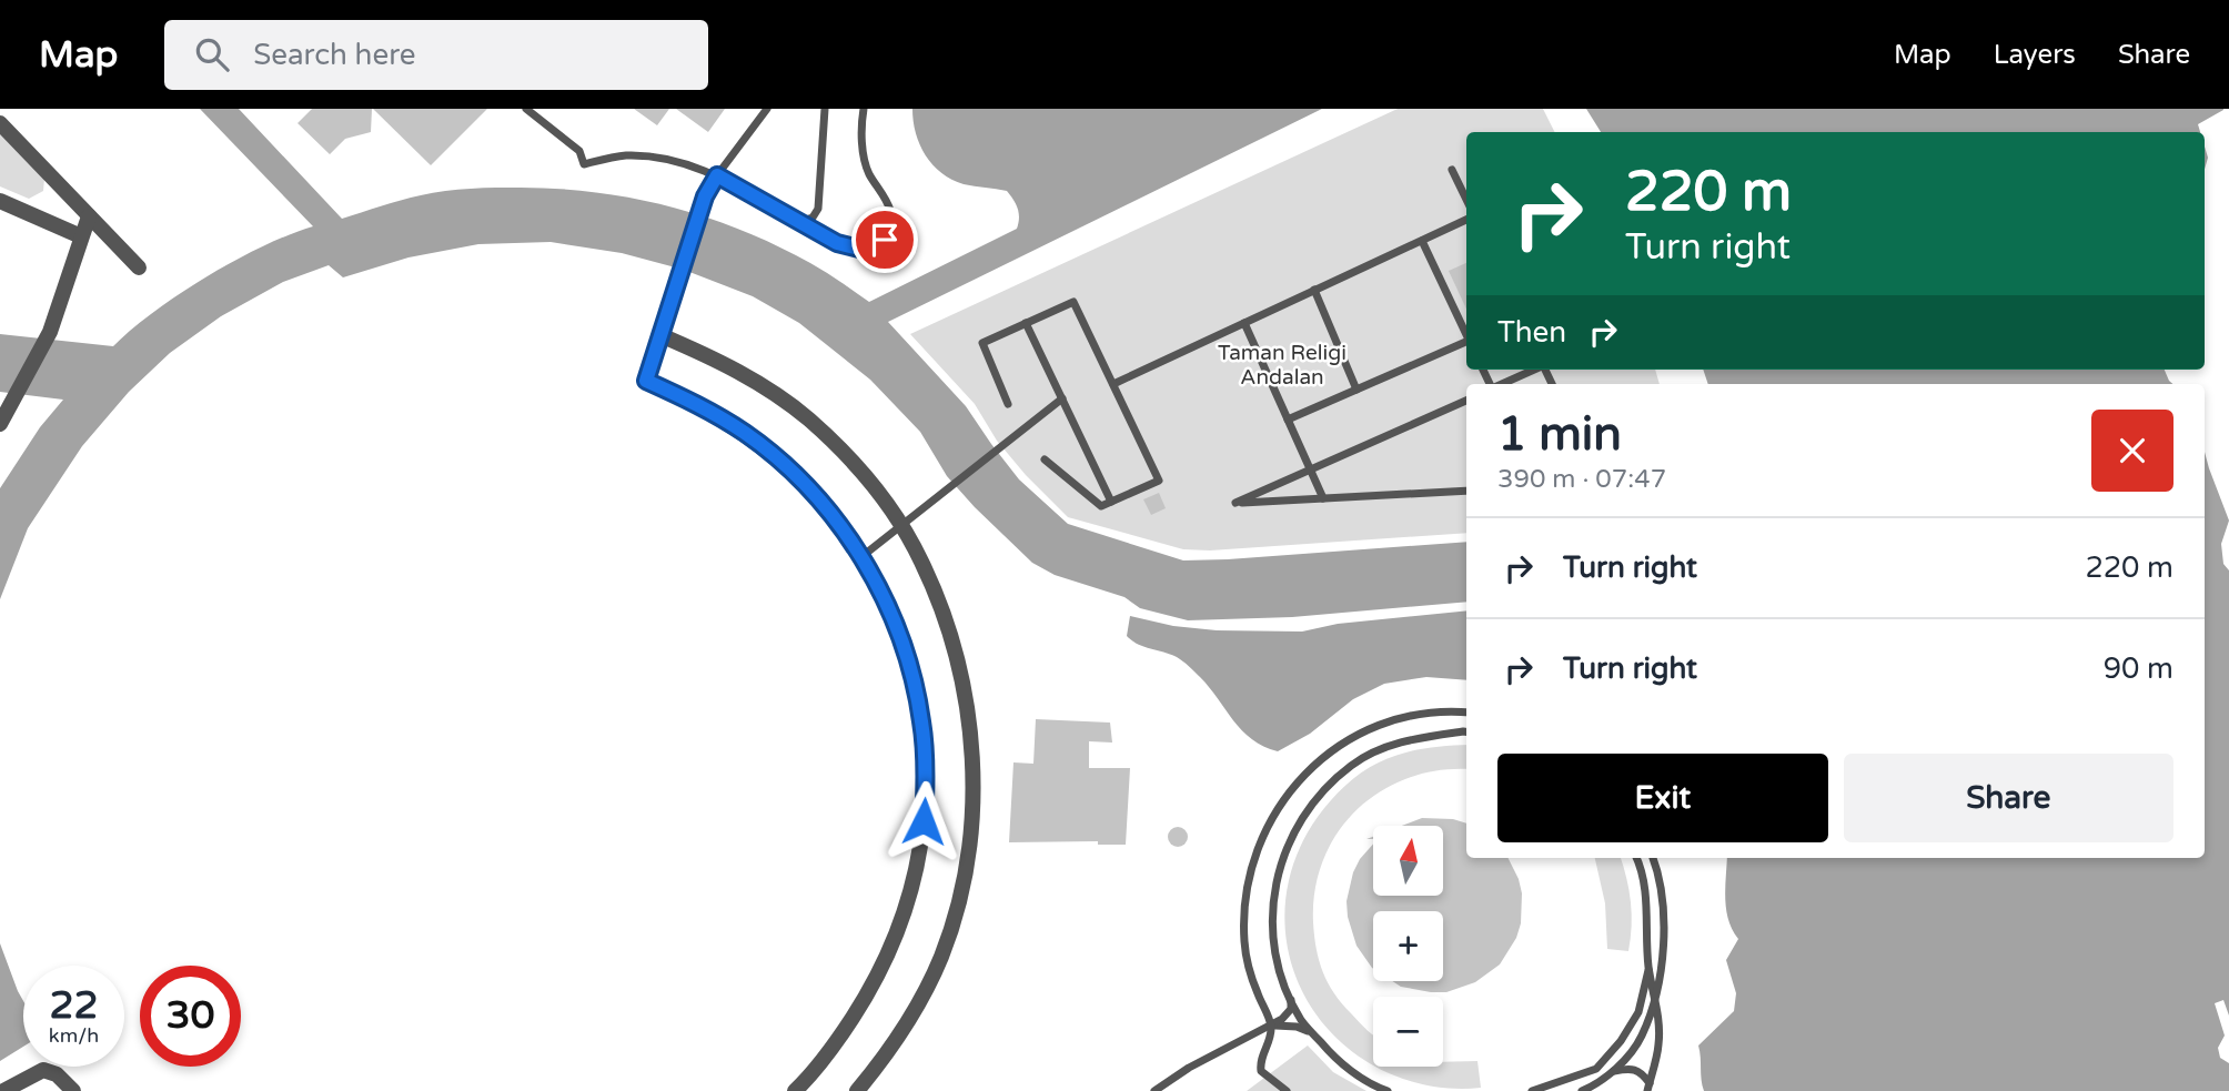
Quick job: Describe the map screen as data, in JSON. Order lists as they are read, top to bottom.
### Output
{
  "parks": ["Taman Religi Andalan"],
  "north": "top",
  "page": {
    "header": "Map",
    "search": "Search here",
    "nav": ["Map", "Layers", "Share"],
    "turn": ["220 m", "Turn right"],
    "then": "Then",
    "heading": ["1 min", "390 m · 07:47"],
    "list": [
      {
        "name": "Turn right",
        "value": "220 m"
      },
      {
        "name": "Turn right",
        "value": "90 m"
      }
    ],
    "buttons": ["Exit", "Share"],
    "map_buttons": ["+", "−"],
    "speed": "22 km/h",
    "limit": "30"
  }
}
